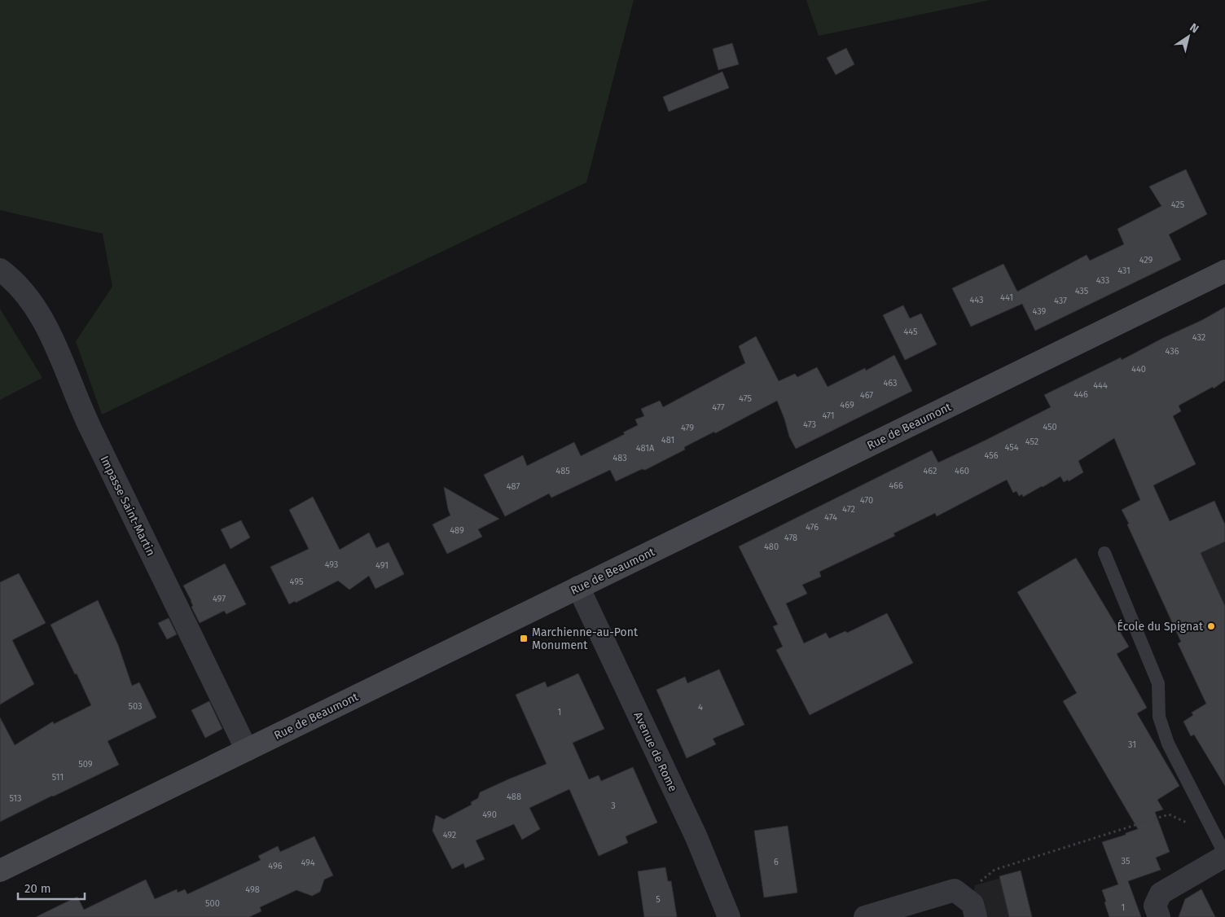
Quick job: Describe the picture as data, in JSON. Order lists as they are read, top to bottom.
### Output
{
  "streets": {
    "main road": ["Rue de Beaumont"],
    "street": ["Impasse Saint-Martin", "Avenue de Rome"]
  },
  "crossings": [
    ["Rue de Beaumont", "Impasse Saint-Martin"],
    ["Rue de Beaumont", "Avenue de Rome"]
  ],
  "places": {
    "other": ["École du Spignat"],
    "transit": ["Marchienne-au-Pont Monument"]
  },
  "house_numbers": [
    "425",
    "429",
    "431",
    "433",
    "435",
    "441",
    "443",
    "437",
    "439",
    "445",
    "432",
    "436",
    "440",
    "463",
    "444",
    "446",
    "467",
    "475",
    "469",
    "477",
    "471",
    "473",
    "450",
    "479",
    "481",
    "452",
    "454",
    "481A",
    "456",
    "483",
    "485",
    "462",
    "460",
    "466",
    "487",
    "470",
    "472",
    "474",
    "476",
    "489",
    "478",
    "480",
    "493",
    "491",
    "495",
    "497",
    "503",
    "4",
    "1",
    "31",
    "509",
    "511",
    "488",
    "513",
    "3",
    "490",
    "492",
    "35",
    "6",
    "494",
    "496",
    "498",
    "5",
    "500",
    "1"
  ],
  "scale_bar": "20 m",
  "north": "top right"
}
